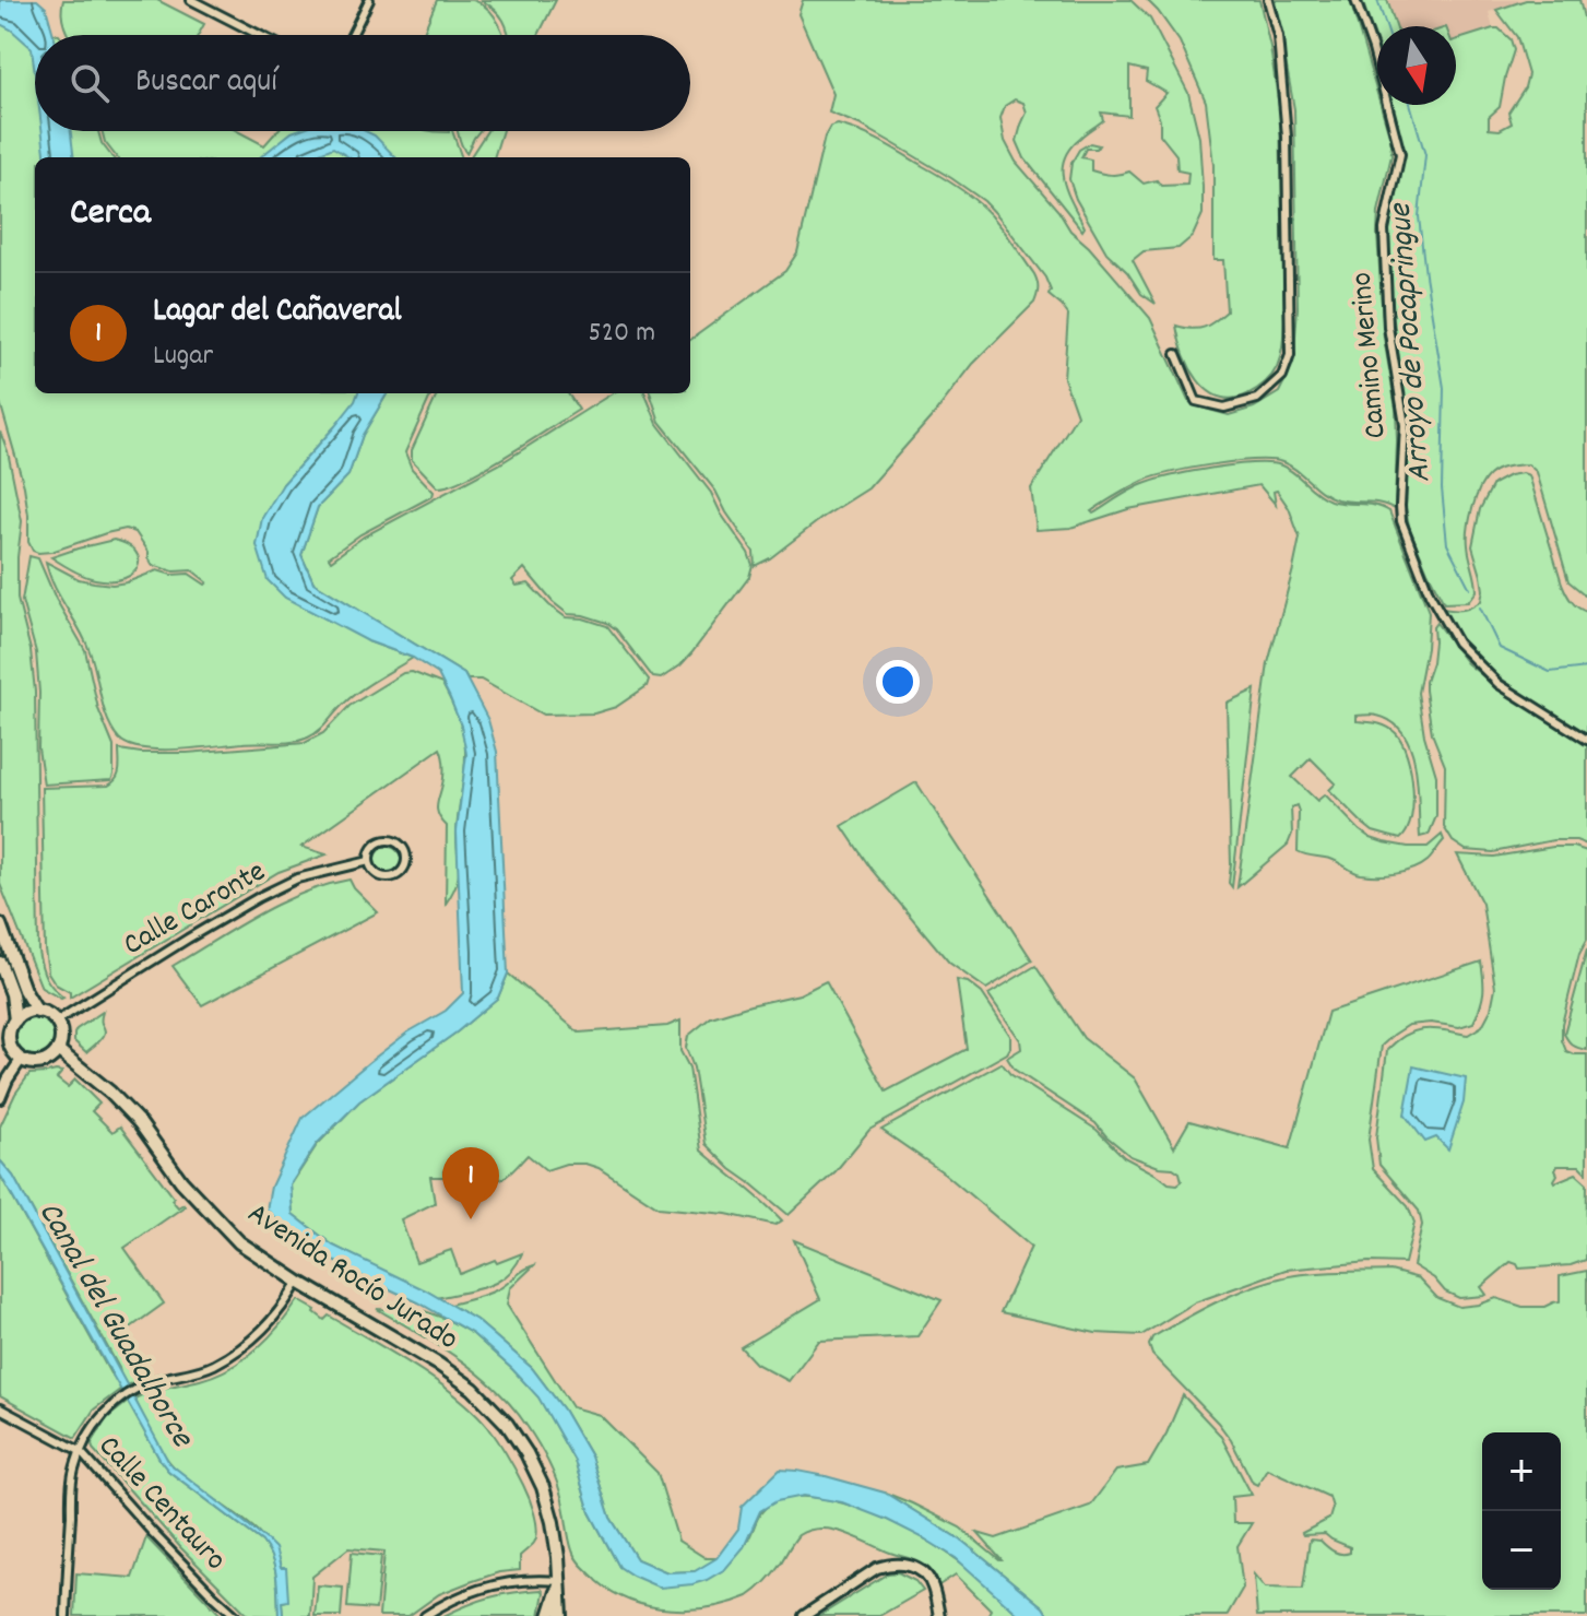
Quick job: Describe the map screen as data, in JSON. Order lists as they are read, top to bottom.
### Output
{
  "streets": {
    "main road": ["Avenida Rocío Jurado"],
    "street": ["Camino Merino", "Calle Caronte", "Calle Centauro"]
  },
  "crossings": [
    ["Calle Caronte", "Avenida Rocío Jurado"]
  ],
  "water": ["Arroyo de Pocapringue", "Canal del Guadalhorce"],
  "north": "bottom",
  "page": {
    "search": "Buscar aquí",
    "heading": "Cerca",
    "list": [
      {
        "mark": "1",
        "name": "Lagar del Cañaveral",
        "note": "Lugar",
        "value": "520 m"
      }
    ],
    "pins": "1",
    "map_buttons": ["+", "−"]
  }
}
